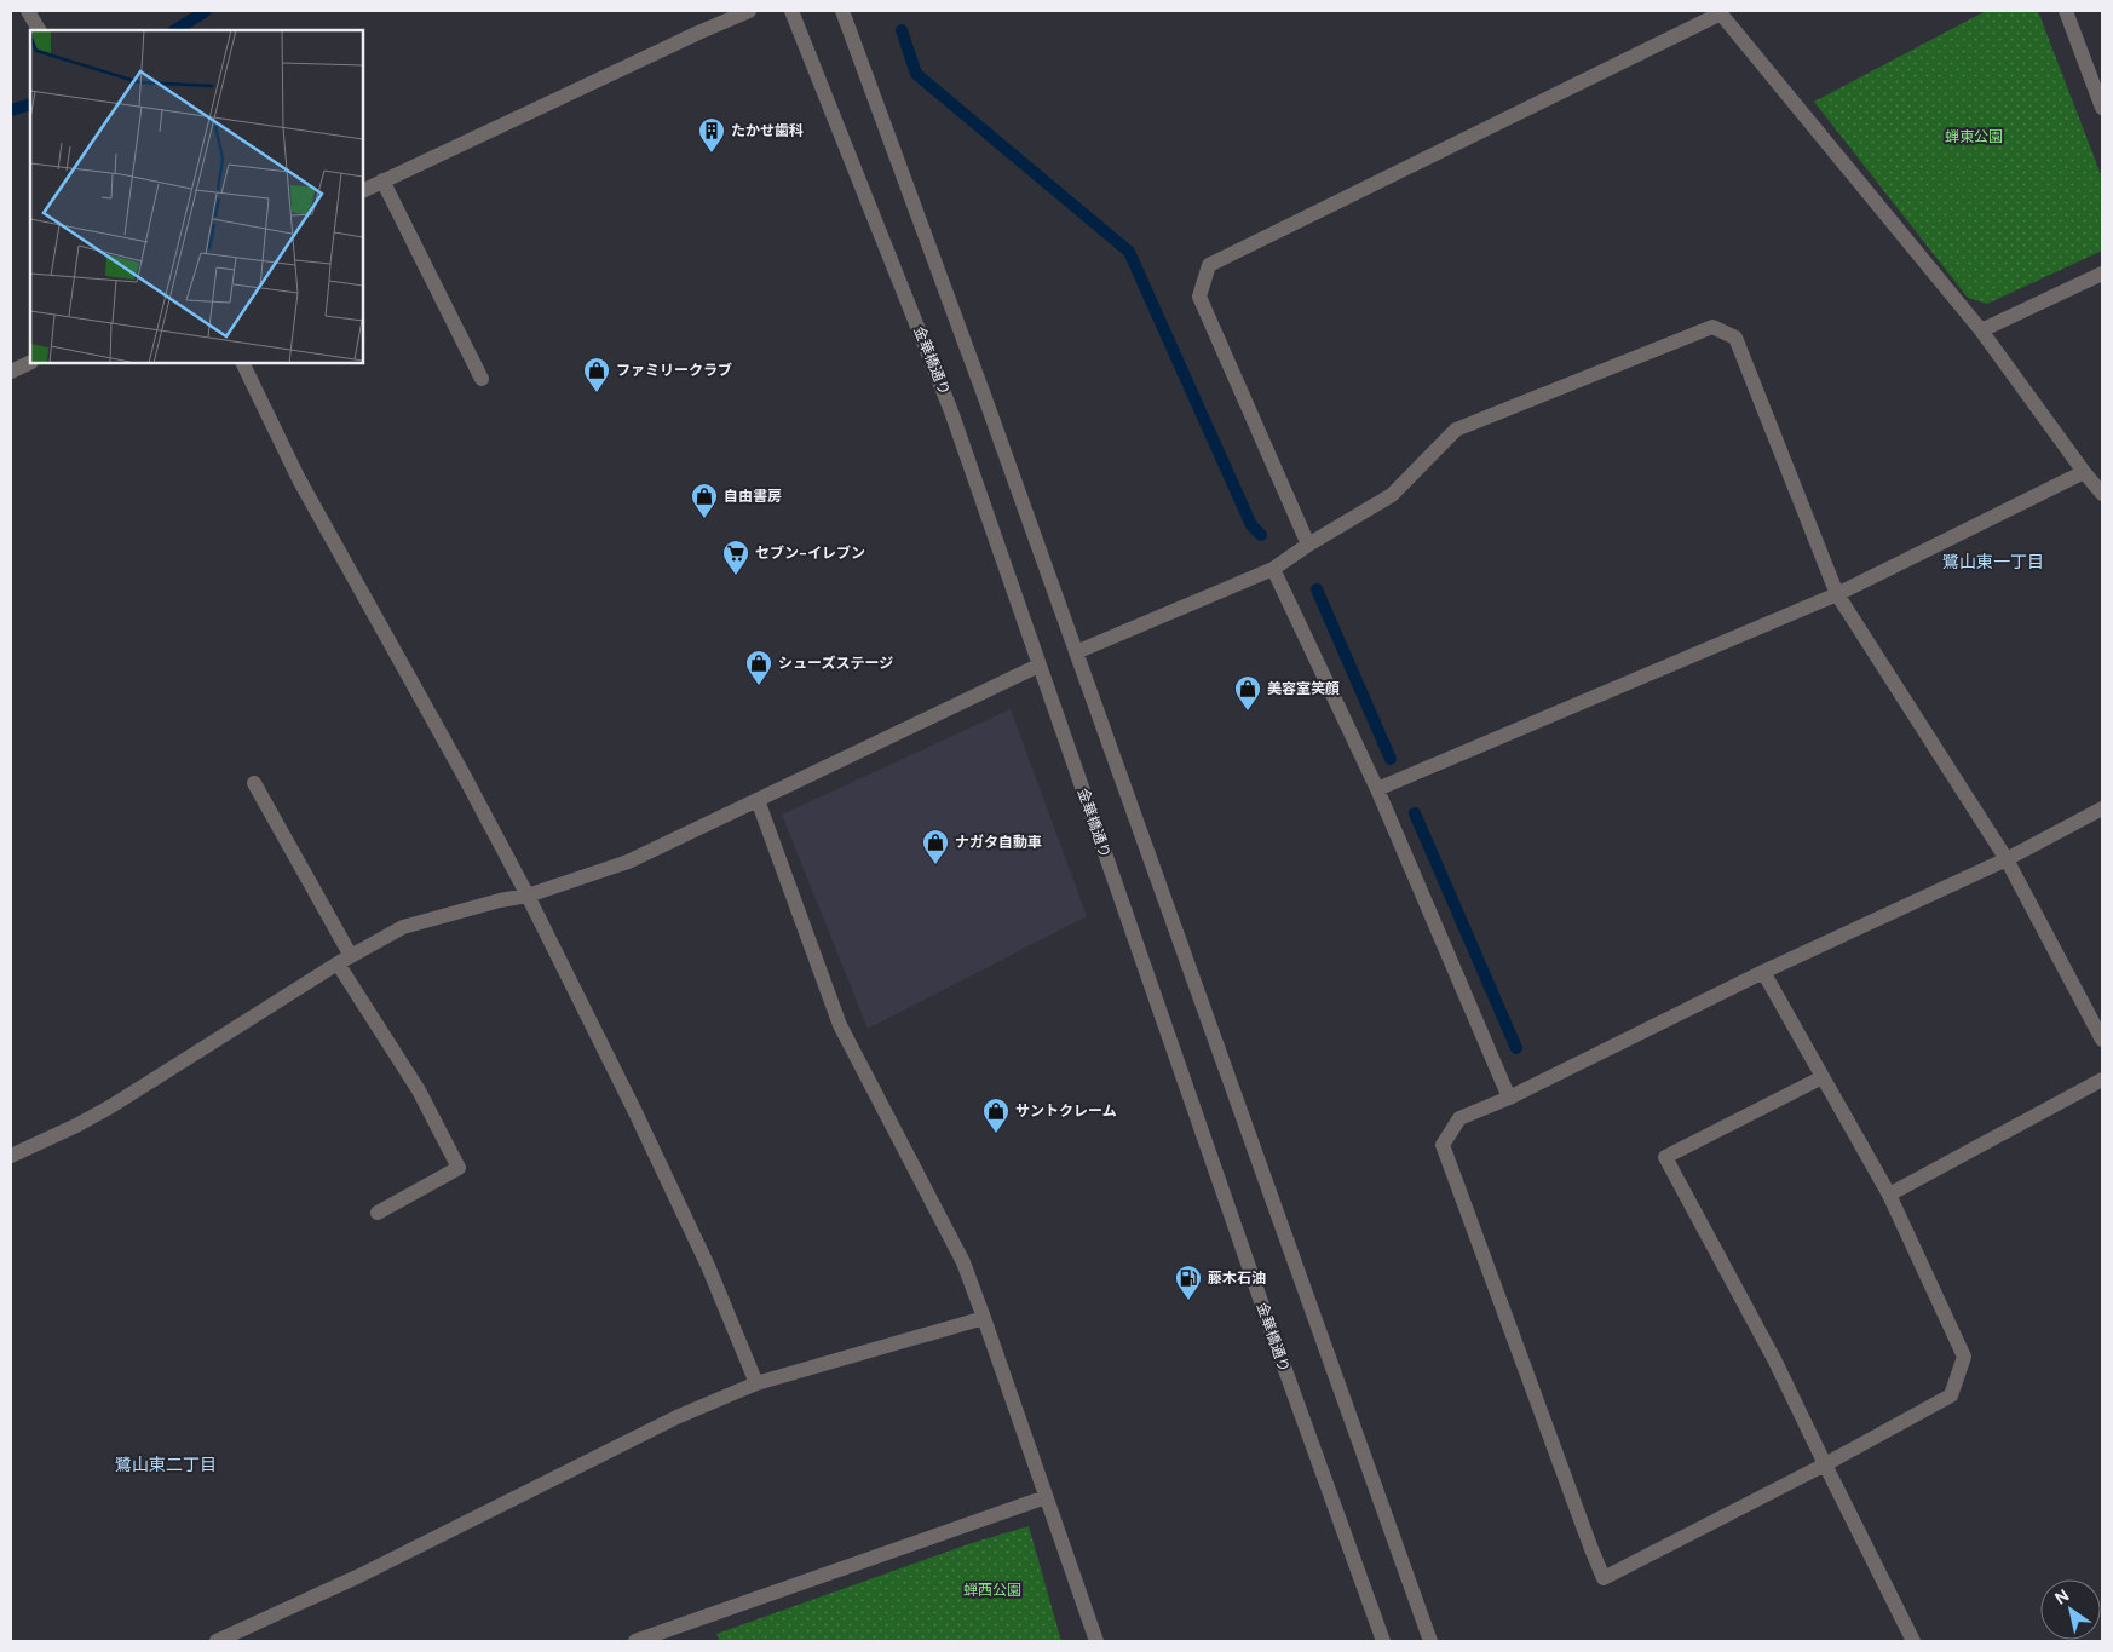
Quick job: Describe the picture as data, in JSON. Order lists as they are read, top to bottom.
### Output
{
  "streets": {
    "street": ["金華橋通り"]
  },
  "districts": ["鷺山東一丁目", "鷺山東二丁目"],
  "parks": ["蝉東公園", "蝉西公園"],
  "places": {
    "building": ["たかせ歯科"],
    "shop": [
      "ファミリークラブ",
      "自由書房",
      "シューズステージ",
      "美容室笑顔",
      "ナガタ自動車",
      "サントクレーム"
    ],
    "supermarket": ["セブン-イレブン"],
    "fuel station": ["藤木石油"]
  },
  "north": "top left"
}
